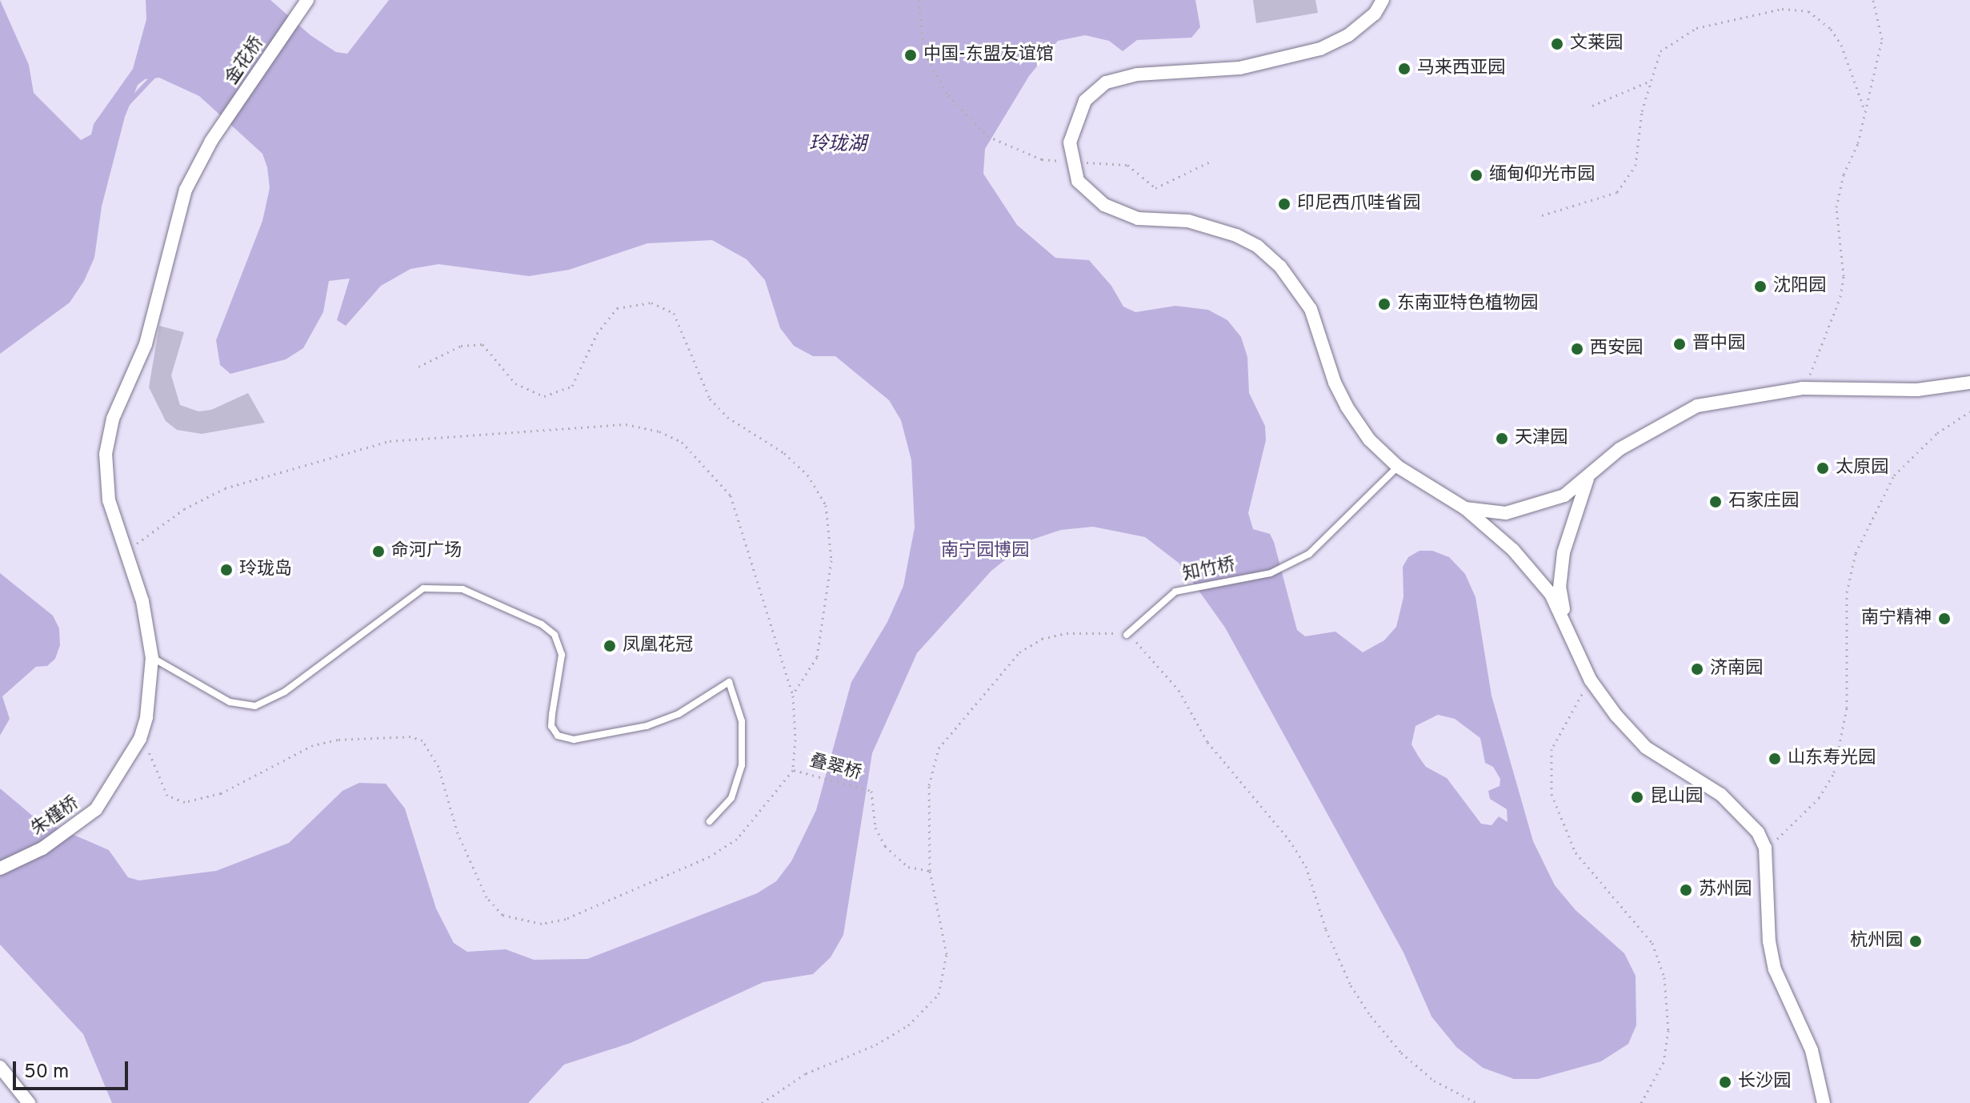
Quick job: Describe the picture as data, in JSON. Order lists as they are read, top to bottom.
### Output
{
  "streets": {
    "street": ["金花桥", "朱槿桥"],
    "lane": ["知竹桥"],
    "path": ["叠翠桥"]
  },
  "crossings": [
    ["金花桥", "朱槿桥"]
  ],
  "water": ["玲珑湖"],
  "parks": ["南宁园博园"],
  "places": [
    "文莱园",
    "中国-东盟友谊馆",
    "马来西亚园",
    "缅甸·仰光市园",
    "印尼·西爪哇省园",
    "沈阳园",
    "东南亚特色植物园",
    "晋中园",
    "西安园",
    "天津园",
    "太原园",
    "石家庄园",
    "命河广场",
    "玲珑岛",
    "南宁精神",
    "凤凰花冠",
    "济南园",
    "山东寿光园",
    "昆山园",
    "苏州园",
    "杭州园",
    "长沙园"
  ],
  "scale_bar": "50 m"
}
